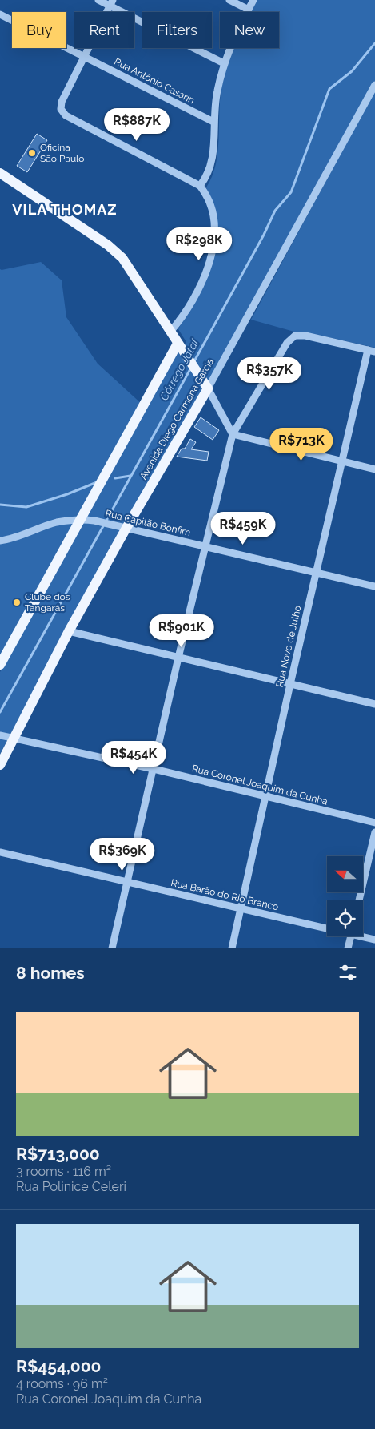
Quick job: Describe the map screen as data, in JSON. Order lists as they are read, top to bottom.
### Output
{
  "streets": {
    "main road": ["Avenida Diego Carmona Garcia"],
    "street": [
      "Rua Antônio Casarin",
      "Rua Capitão Bonfim",
      "Rua Nove de Julho",
      "Rua Coronel Joaquim da Cunha",
      "Rua Barão do Rio Branco"
    ]
  },
  "crossings": [
    ["Avenida Diego Carmona Garcia", "Rua Capitão Bonfim"],
    ["Avenida Diego Carmona Garcia", "Rua Coronel Joaquim da Cunha"],
    ["Rua Capitão Bonfim", "Rua Nove de Julho"],
    ["Rua Nove de Julho", "Rua Coronel Joaquim da Cunha"],
    ["Rua Nove de Julho", "Rua Barão do Rio Branco"]
  ],
  "districts": ["VILA THOMAZ"],
  "water": ["Córrego Jataí"],
  "places": ["Oficina São Paulo", "Clube dos Tangarás"],
  "north": "left",
  "page": {
    "chip": [
      "Buy",
      "Rent",
      "Filters",
      "New"
    ],
    "price": [
      "R$887K",
      "R$298K",
      "R$357K",
      "R$713K",
      "R$459K",
      "R$901K",
      "R$454K",
      "R$369K"
    ],
    "heading": "8 homes",
    "list": [
      {
        "name": "R$713,000",
        "note": "3 rooms · 116 m² · Rua Polinice Celeri"
      },
      {
        "name": "R$454,000",
        "note": "4 rooms · 96 m² · Rua Coronel Joaquim da Cunha"
      }
    ]
  }
}
